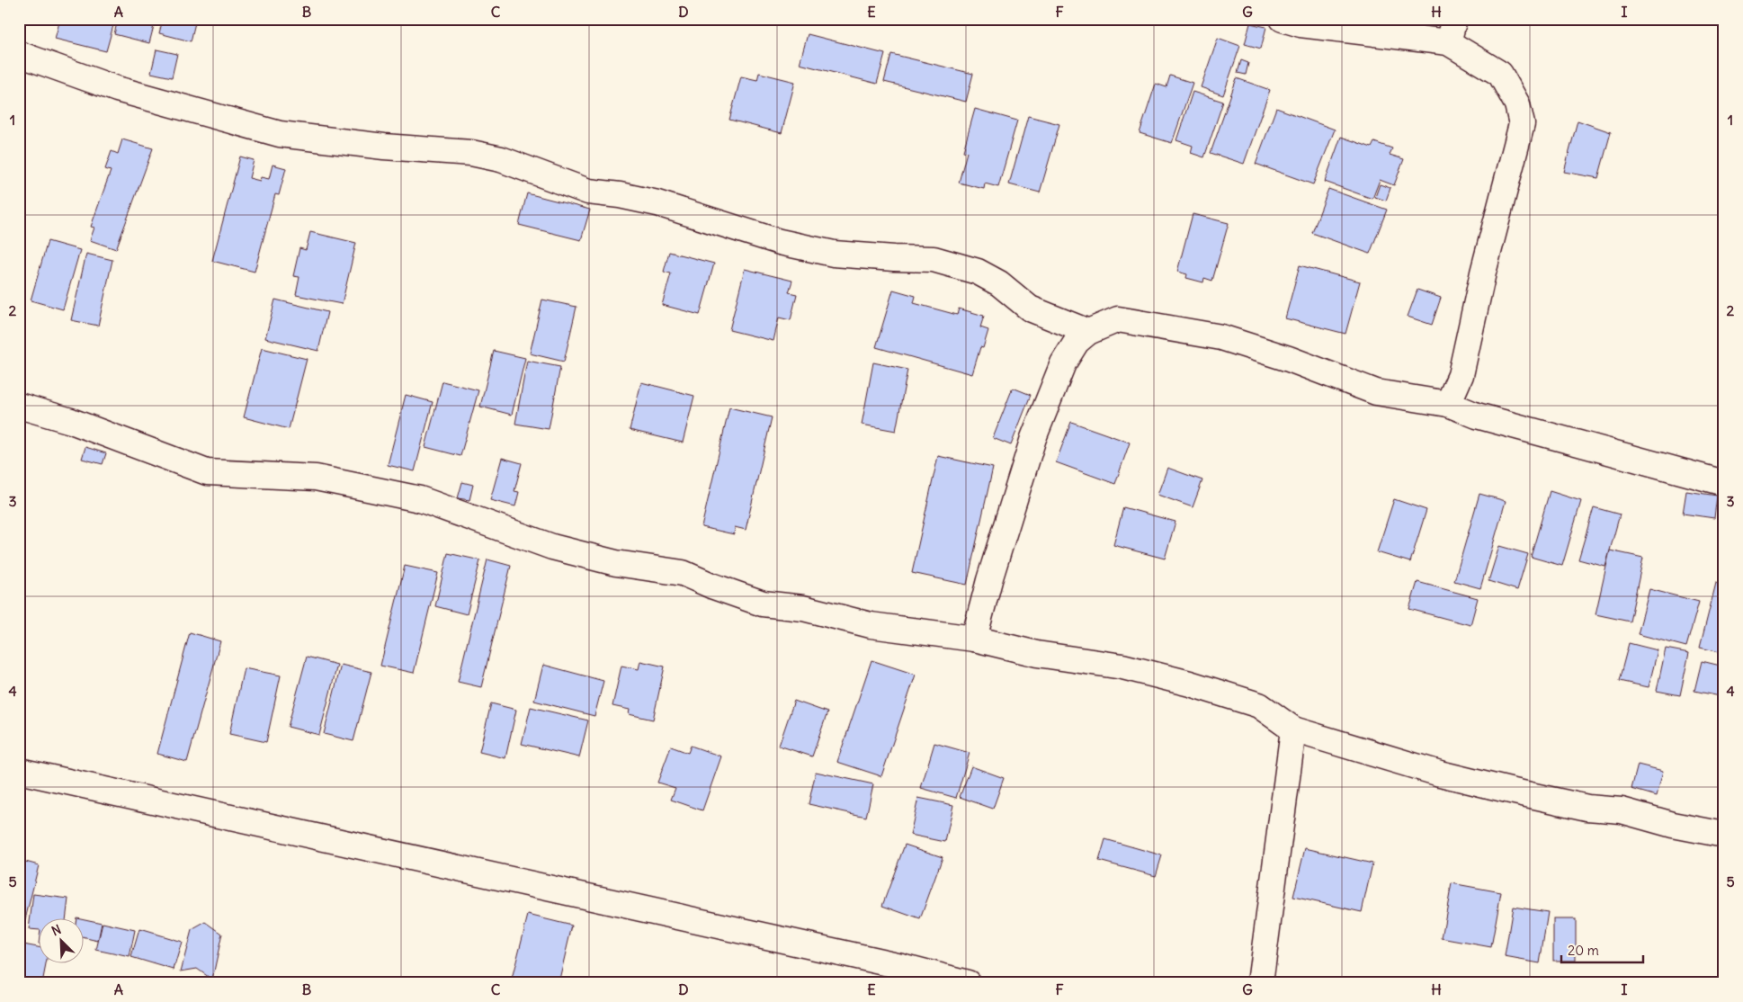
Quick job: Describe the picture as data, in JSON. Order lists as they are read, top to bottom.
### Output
{
  "scale_bar": "20 m",
  "north": "top left",
  "grid": {
    "columns": [
      "A",
      "B",
      "C",
      "D",
      "E",
      "F",
      "G",
      "H",
      "I"
    ],
    "rows": [
      "1",
      "2",
      "3",
      "4",
      "5"
    ]
  }
}
